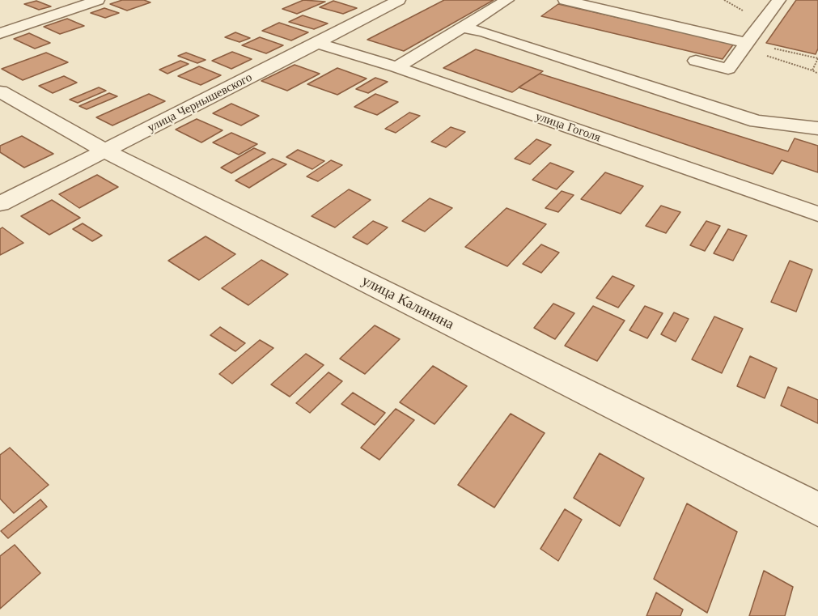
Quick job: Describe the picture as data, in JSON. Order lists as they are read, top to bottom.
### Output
{
  "streets": {
    "street": ["улица Чернышевского", "улица Гоголя", "улица Калинина"]
  },
  "crossings": [
    ["улица Чернышевского", "улица Гоголя"],
    ["улица Чернышевского", "улица Калинина"]
  ]
}
